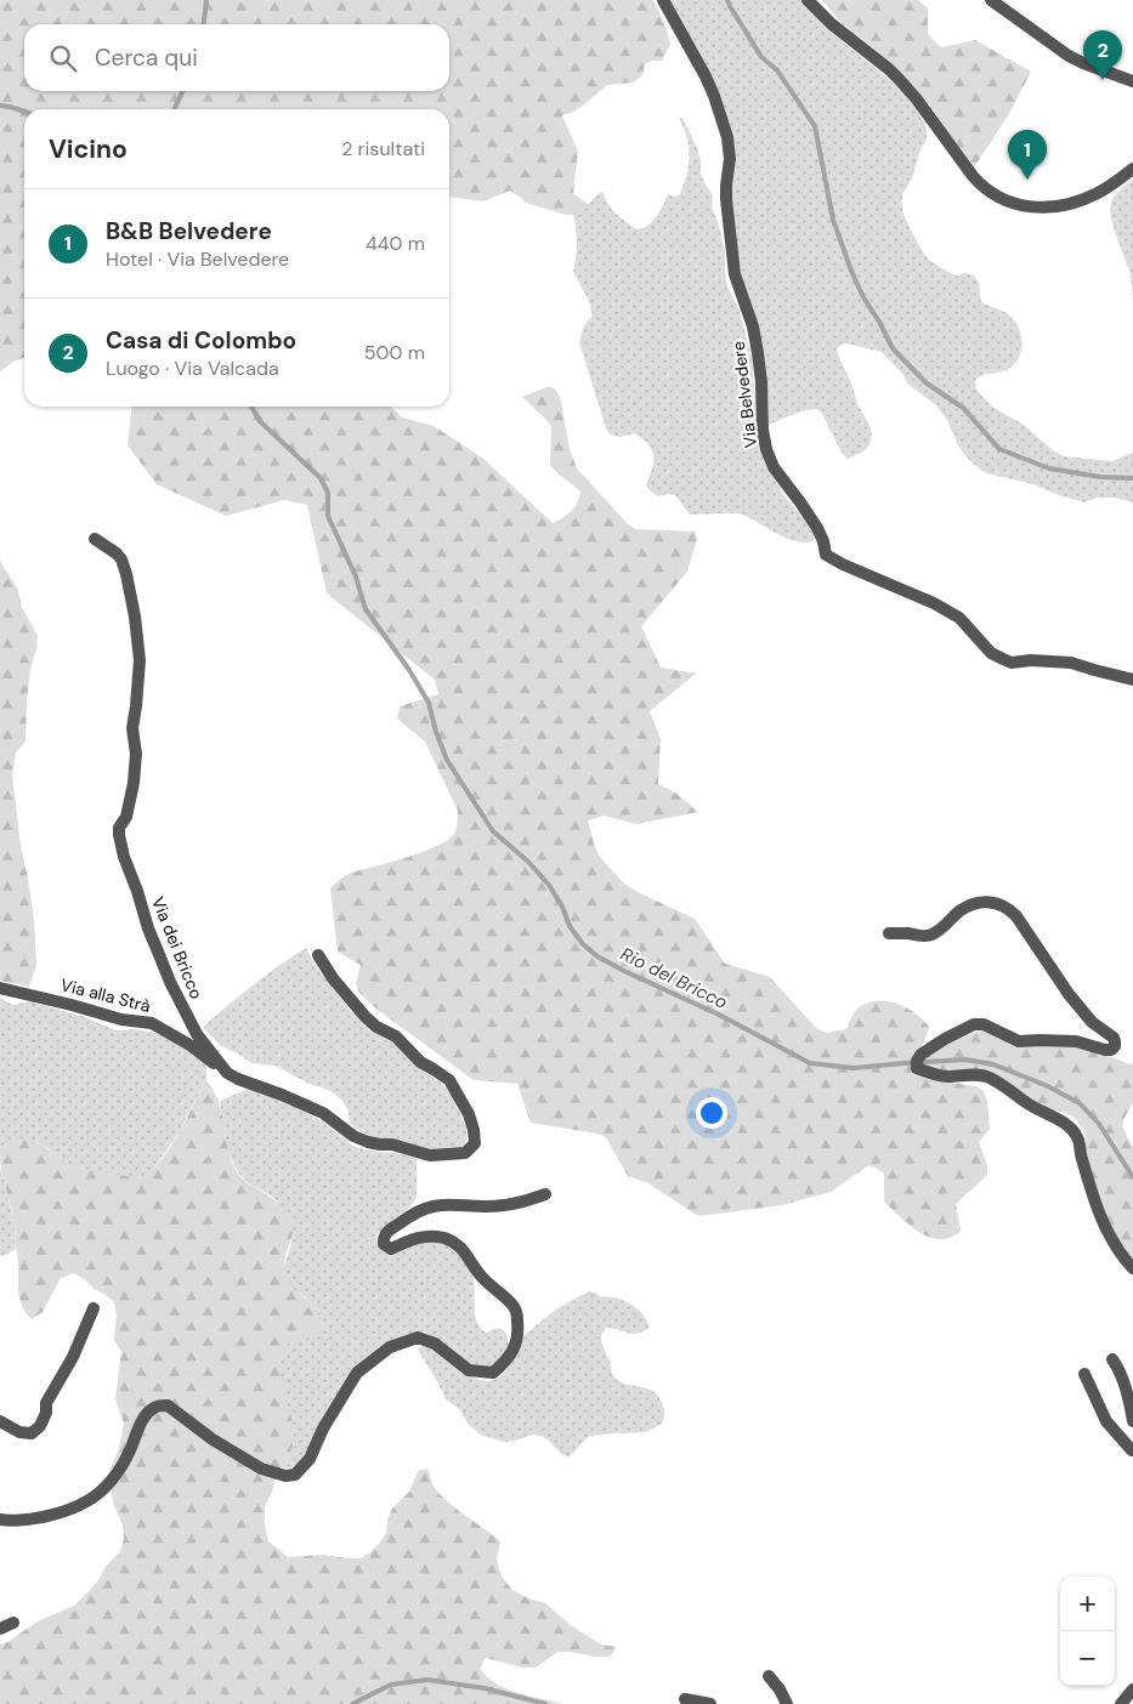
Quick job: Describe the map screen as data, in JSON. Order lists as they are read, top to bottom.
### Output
{
  "streets": {
    "street": ["Via Belvedere", "Via dei Bricco", "Via alla Strà"]
  },
  "crossings": [
    ["Via dei Bricco", "Via alla Strà"]
  ],
  "water": ["Rio del Bricco"],
  "page": {
    "search": "Cerca qui",
    "pins": ["2", "1"],
    "heading": ["Vicino", "2 risultati"],
    "list": [
      {
        "mark": "1",
        "name": "B&B Belvedere",
        "note": "Hotel · Via Belvedere",
        "value": "440 m"
      },
      {
        "mark": "2",
        "name": "Casa di Colombo",
        "note": "Luogo · Via Valcada",
        "value": "500 m"
      }
    ],
    "map_buttons": ["+", "−"]
  }
}
